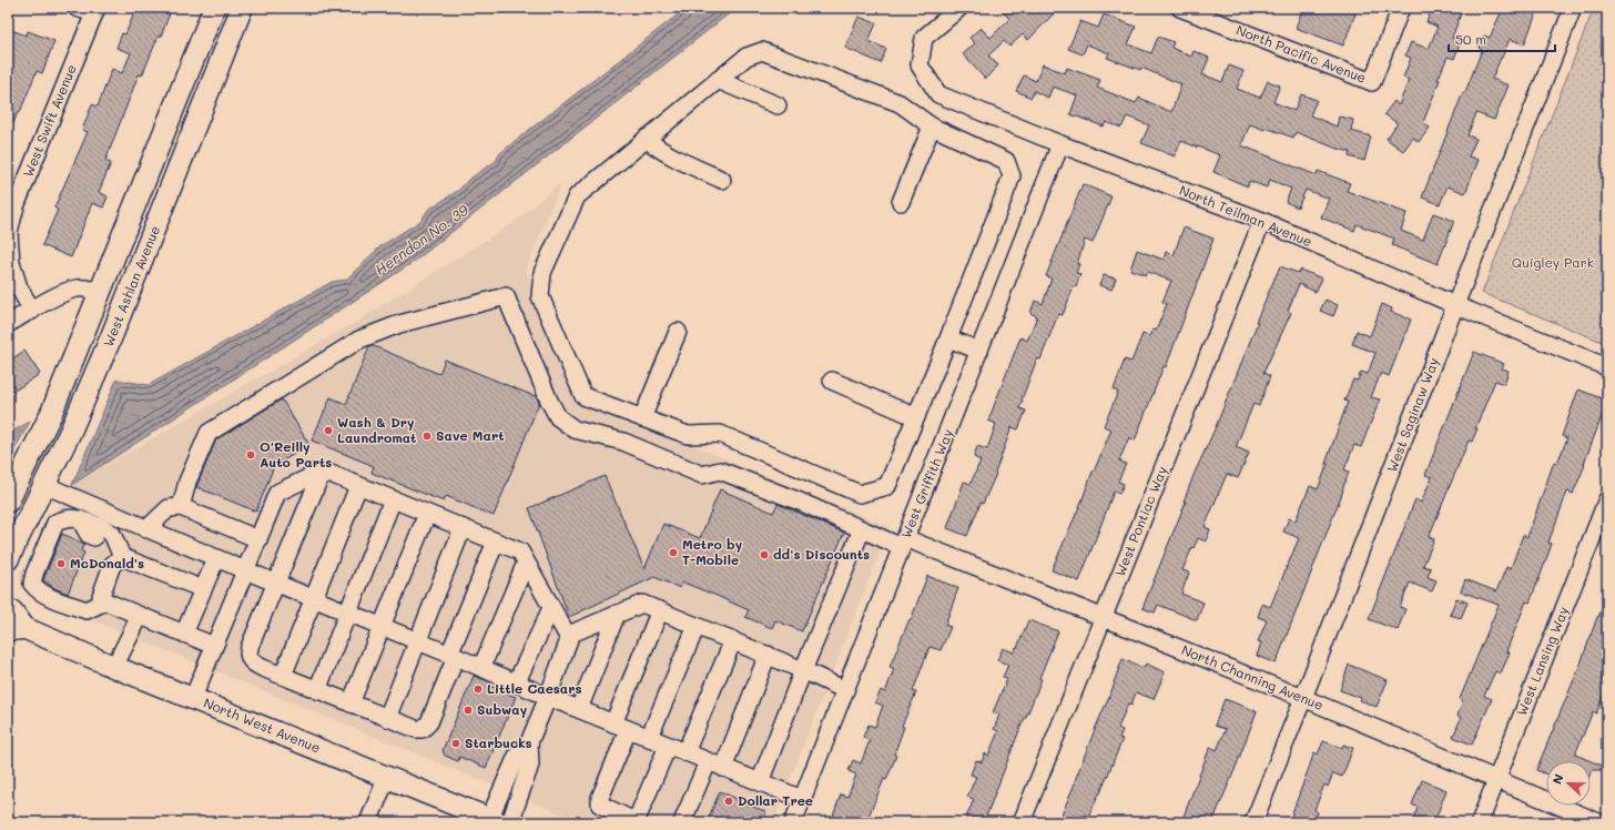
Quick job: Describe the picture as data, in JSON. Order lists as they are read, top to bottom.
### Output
{
  "streets": {
    "main road": ["West Ashlan Avenue", "North West Avenue"],
    "street": [
      "North Pacific Avenue",
      "West Swift Avenue",
      "North Teilman Avenue",
      "West Saginaw Way",
      "West Griffith Way",
      "West Pontiac Way",
      "West Lansing Way",
      "North Channing Avenue"
    ]
  },
  "crossings": [
    ["North Teilman Avenue", "West Saginaw Way"],
    ["North Teilman Avenue", "West Griffith Way"],
    ["North Teilman Avenue", "West Pontiac Way"],
    ["West Saginaw Way", "North Channing Avenue"],
    ["West Griffith Way", "North Channing Avenue"],
    ["West Pontiac Way", "North Channing Avenue"],
    ["West Lansing Way", "North Channing Avenue"]
  ],
  "water": ["Herndon No. 39"],
  "parks": ["Quigley Park"],
  "places": [
    "Wash & Dry Laundromat",
    "Save Mart",
    "O'Reilly Auto Parts",
    "Metro by T-Mobile",
    "dd's Discounts",
    "McDonald's",
    "Little Caesars",
    "Subway",
    "Starbucks",
    "Dollar Tree"
  ],
  "scale_bar": "50 m",
  "north": "left"
}
